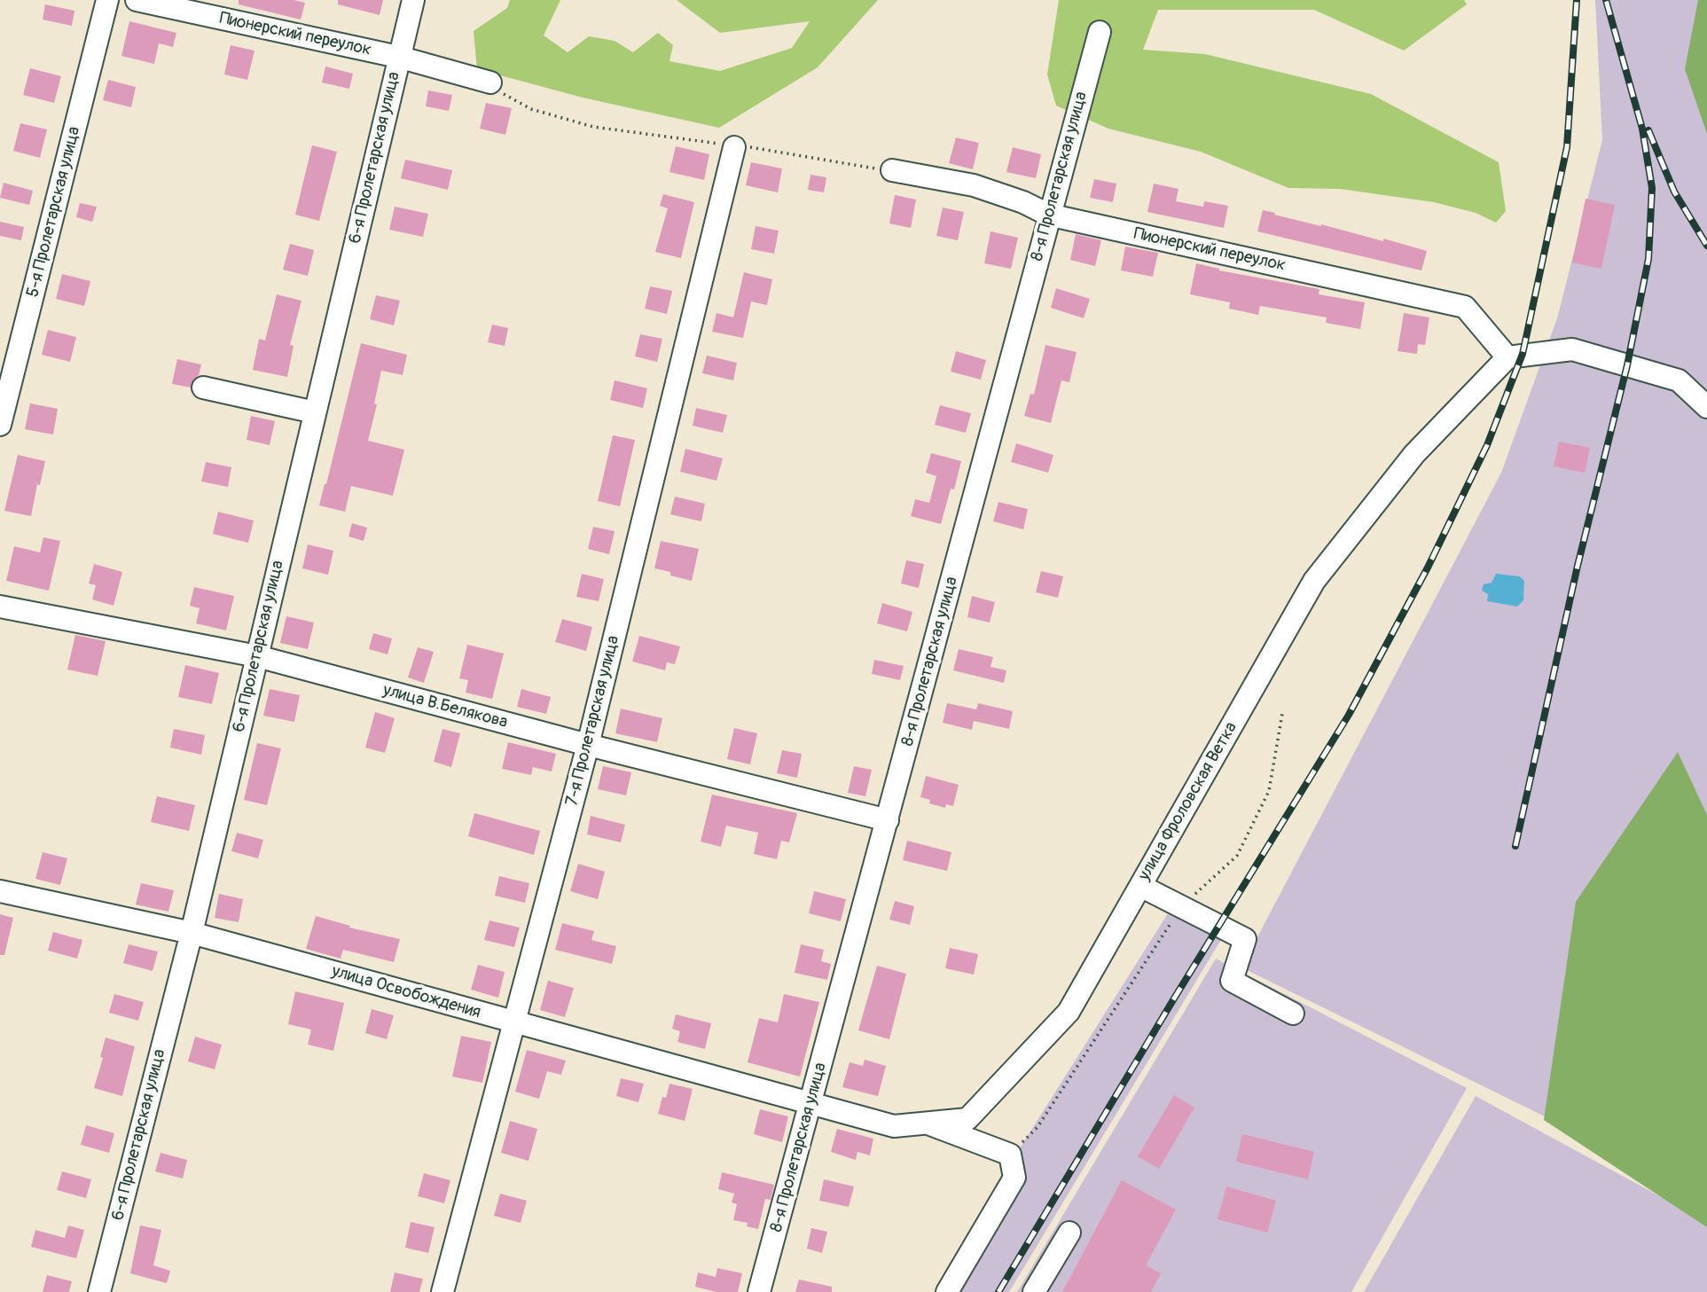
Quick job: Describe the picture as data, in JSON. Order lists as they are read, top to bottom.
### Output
{
  "streets": {
    "street": [
      "Пионерский переулок",
      "6-я Пролетарская улица",
      "8-я Пролетарская улица",
      "5-я Пролетарская улица",
      "улица В.Белякова",
      "7-я Пролетарская улица",
      "улица Фроловская Ветка",
      "улица Освобождения"
    ]
  },
  "crossings": [
    ["Пионерский переулок", "6-я Пролетарская улица"],
    ["Пионерский переулок", "8-я Пролетарская улица"],
    ["Пионерский переулок", "улица Фроловская Ветка"],
    ["6-я Пролетарская улица", "улица В.Белякова"],
    ["6-я Пролетарская улица", "улица Освобождения"],
    ["8-я Пролетарская улица", "улица В.Белякова"],
    ["8-я Пролетарская улица", "улица Фроловская Ветка"],
    ["8-я Пролетарская улица", "улица Освобождения"],
    ["улица В.Белякова", "7-я Пролетарская улица"],
    ["7-я Пролетарская улица", "улица Освобождения"],
    ["улица Фроловская Ветка", "улица Освобождения"]
  ]
}
